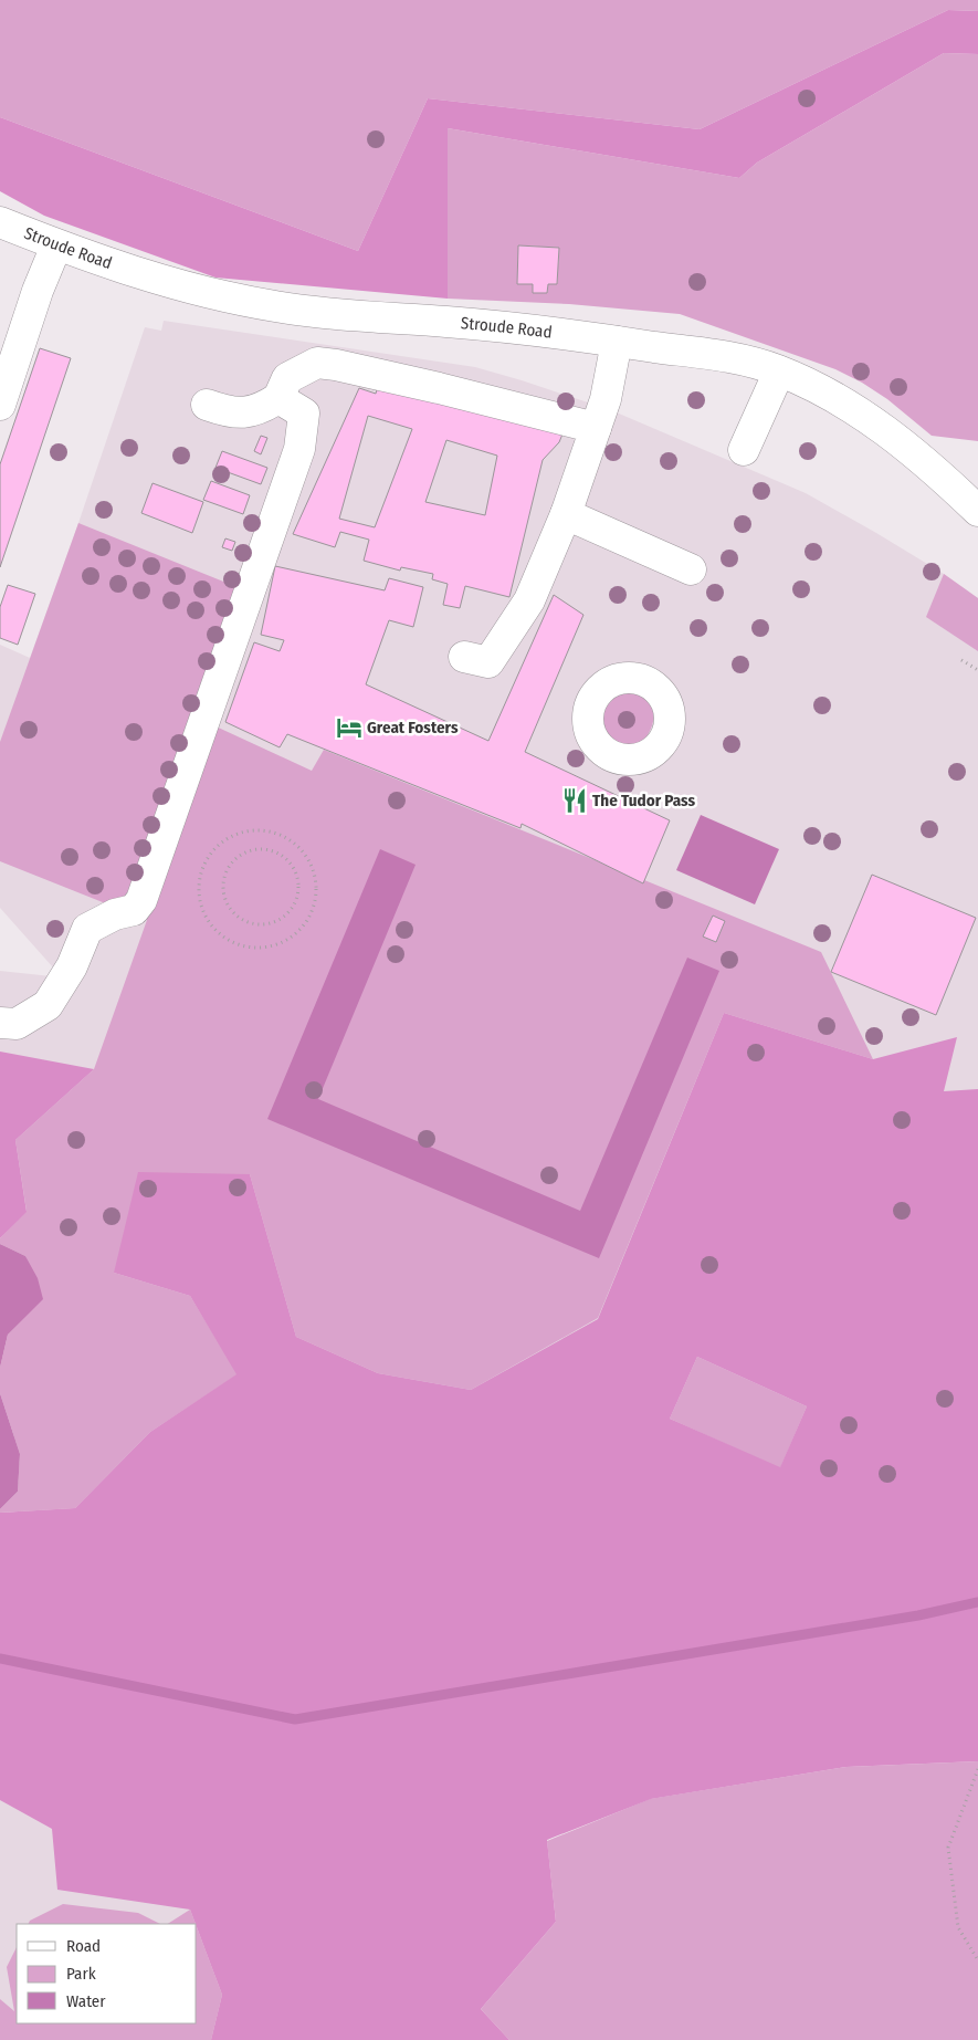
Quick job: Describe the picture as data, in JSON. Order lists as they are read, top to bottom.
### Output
{
  "streets": {
    "street": ["Stroude Road"]
  },
  "places": {
    "hotel": ["Great Fosters"],
    "restaurant": ["The Tudor Pass"]
  },
  "legend": ["Road", "Park", "Water"]
}
